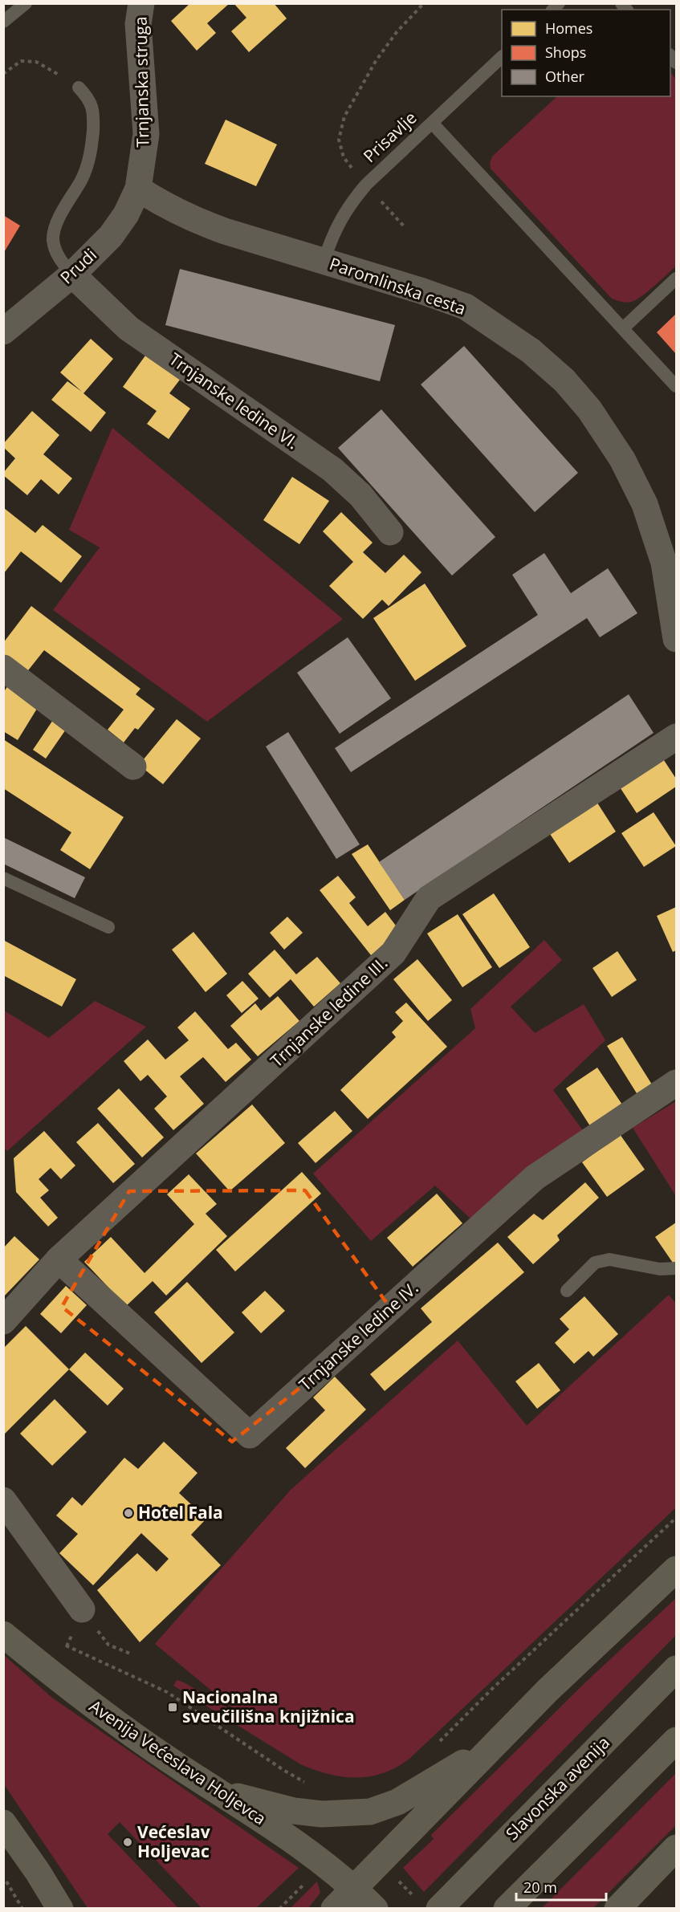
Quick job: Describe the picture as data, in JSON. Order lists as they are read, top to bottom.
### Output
{
  "streets": {
    "main road": ["Avenija Većeslava Holjevca", "Slavonska avenija"],
    "street": [
      "Trnjanska struga",
      "Prudi",
      "Paromlinska cesta",
      "Trnjanske ledine VI.",
      "Trnjanske ledine III.",
      "Trnjanske ledine IV."
    ],
    "lane": ["Prisavlje"]
  },
  "crossings": [
    ["Trnjanska struga", "Prudi"],
    ["Trnjanska struga", "Paromlinska cesta"],
    ["Prisavlje", "Paromlinska cesta"],
    ["Prudi", "Paromlinska cesta"],
    ["Prudi", "Trnjanske ledine VI."],
    ["Trnjanske ledine III.", "Trnjanske ledine IV."]
  ],
  "places": {
    "other": ["Hotel Fala", "Većeslav Holjevac"],
    "transit": ["Nacionalna sveučilišna knjižnica"]
  },
  "legend": ["Homes", "Shops", "Other"],
  "scale_bar": "20 m"
}
